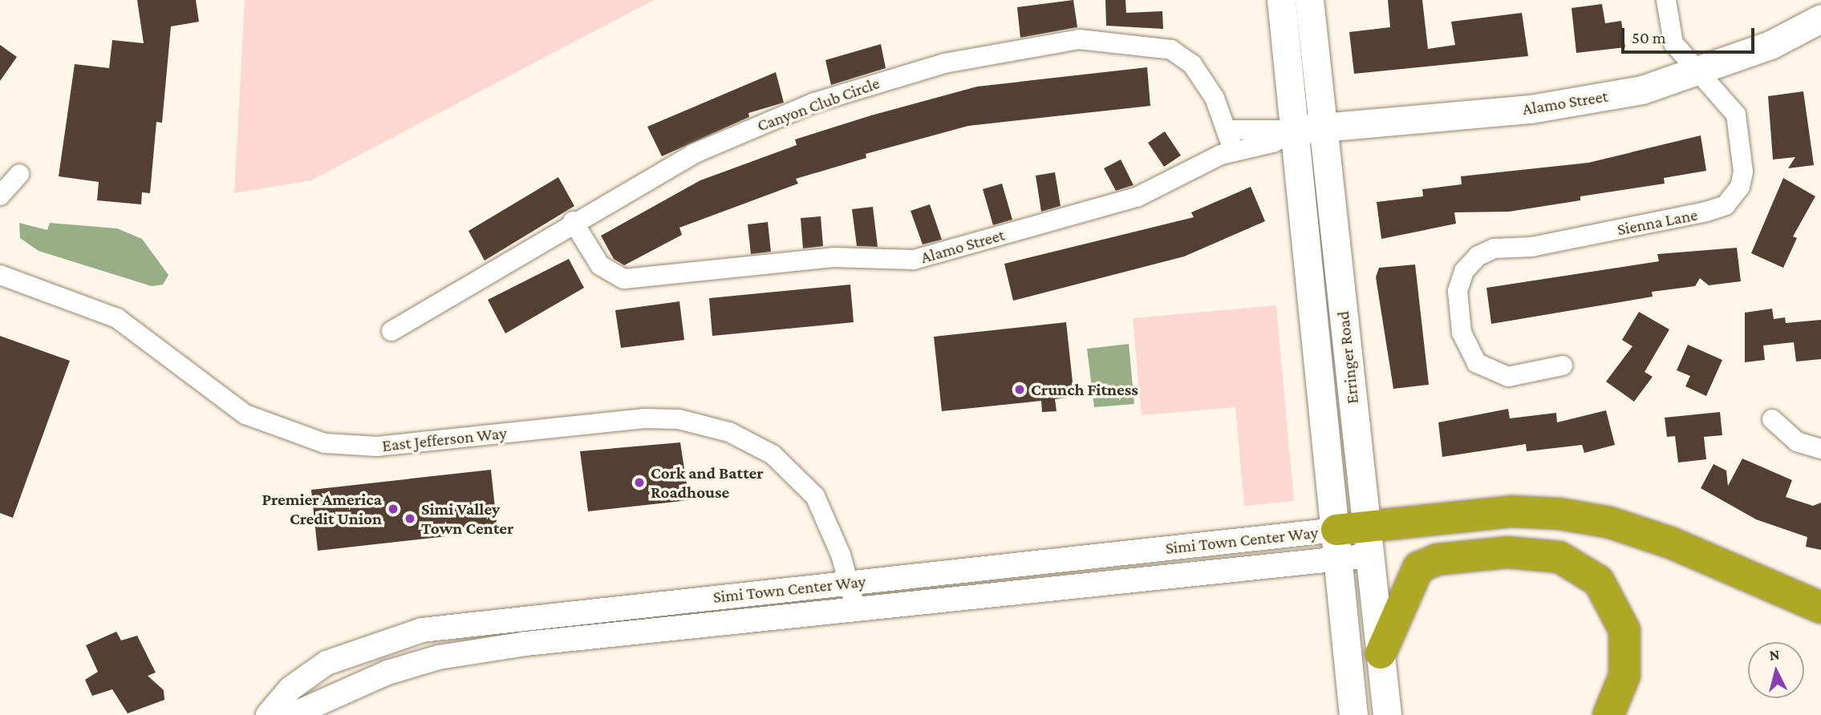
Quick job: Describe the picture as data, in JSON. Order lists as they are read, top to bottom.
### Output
{
  "streets": {
    "main road": ["Alamo Street", "Erringer Road"],
    "street": [
      "Canyon Club Circle",
      "Sienna Lane",
      "East Jefferson Way",
      "Simi Town Center Way"
    ]
  },
  "crossings": [
    ["Alamo Street", "Canyon Club Circle"],
    ["Alamo Street", "Sienna Lane"],
    ["Alamo Street", "Erringer Road"],
    ["Erringer Road", "Simi Town Center Way"],
    ["East Jefferson Way", "Simi Town Center Way"]
  ],
  "places": [
    "Crunch Fitness",
    "Cork and Batter Roadhouse",
    "Premier America Credit Union",
    "Simi Valley Town Center"
  ],
  "scale_bar": "50 m",
  "north": "top"
}
